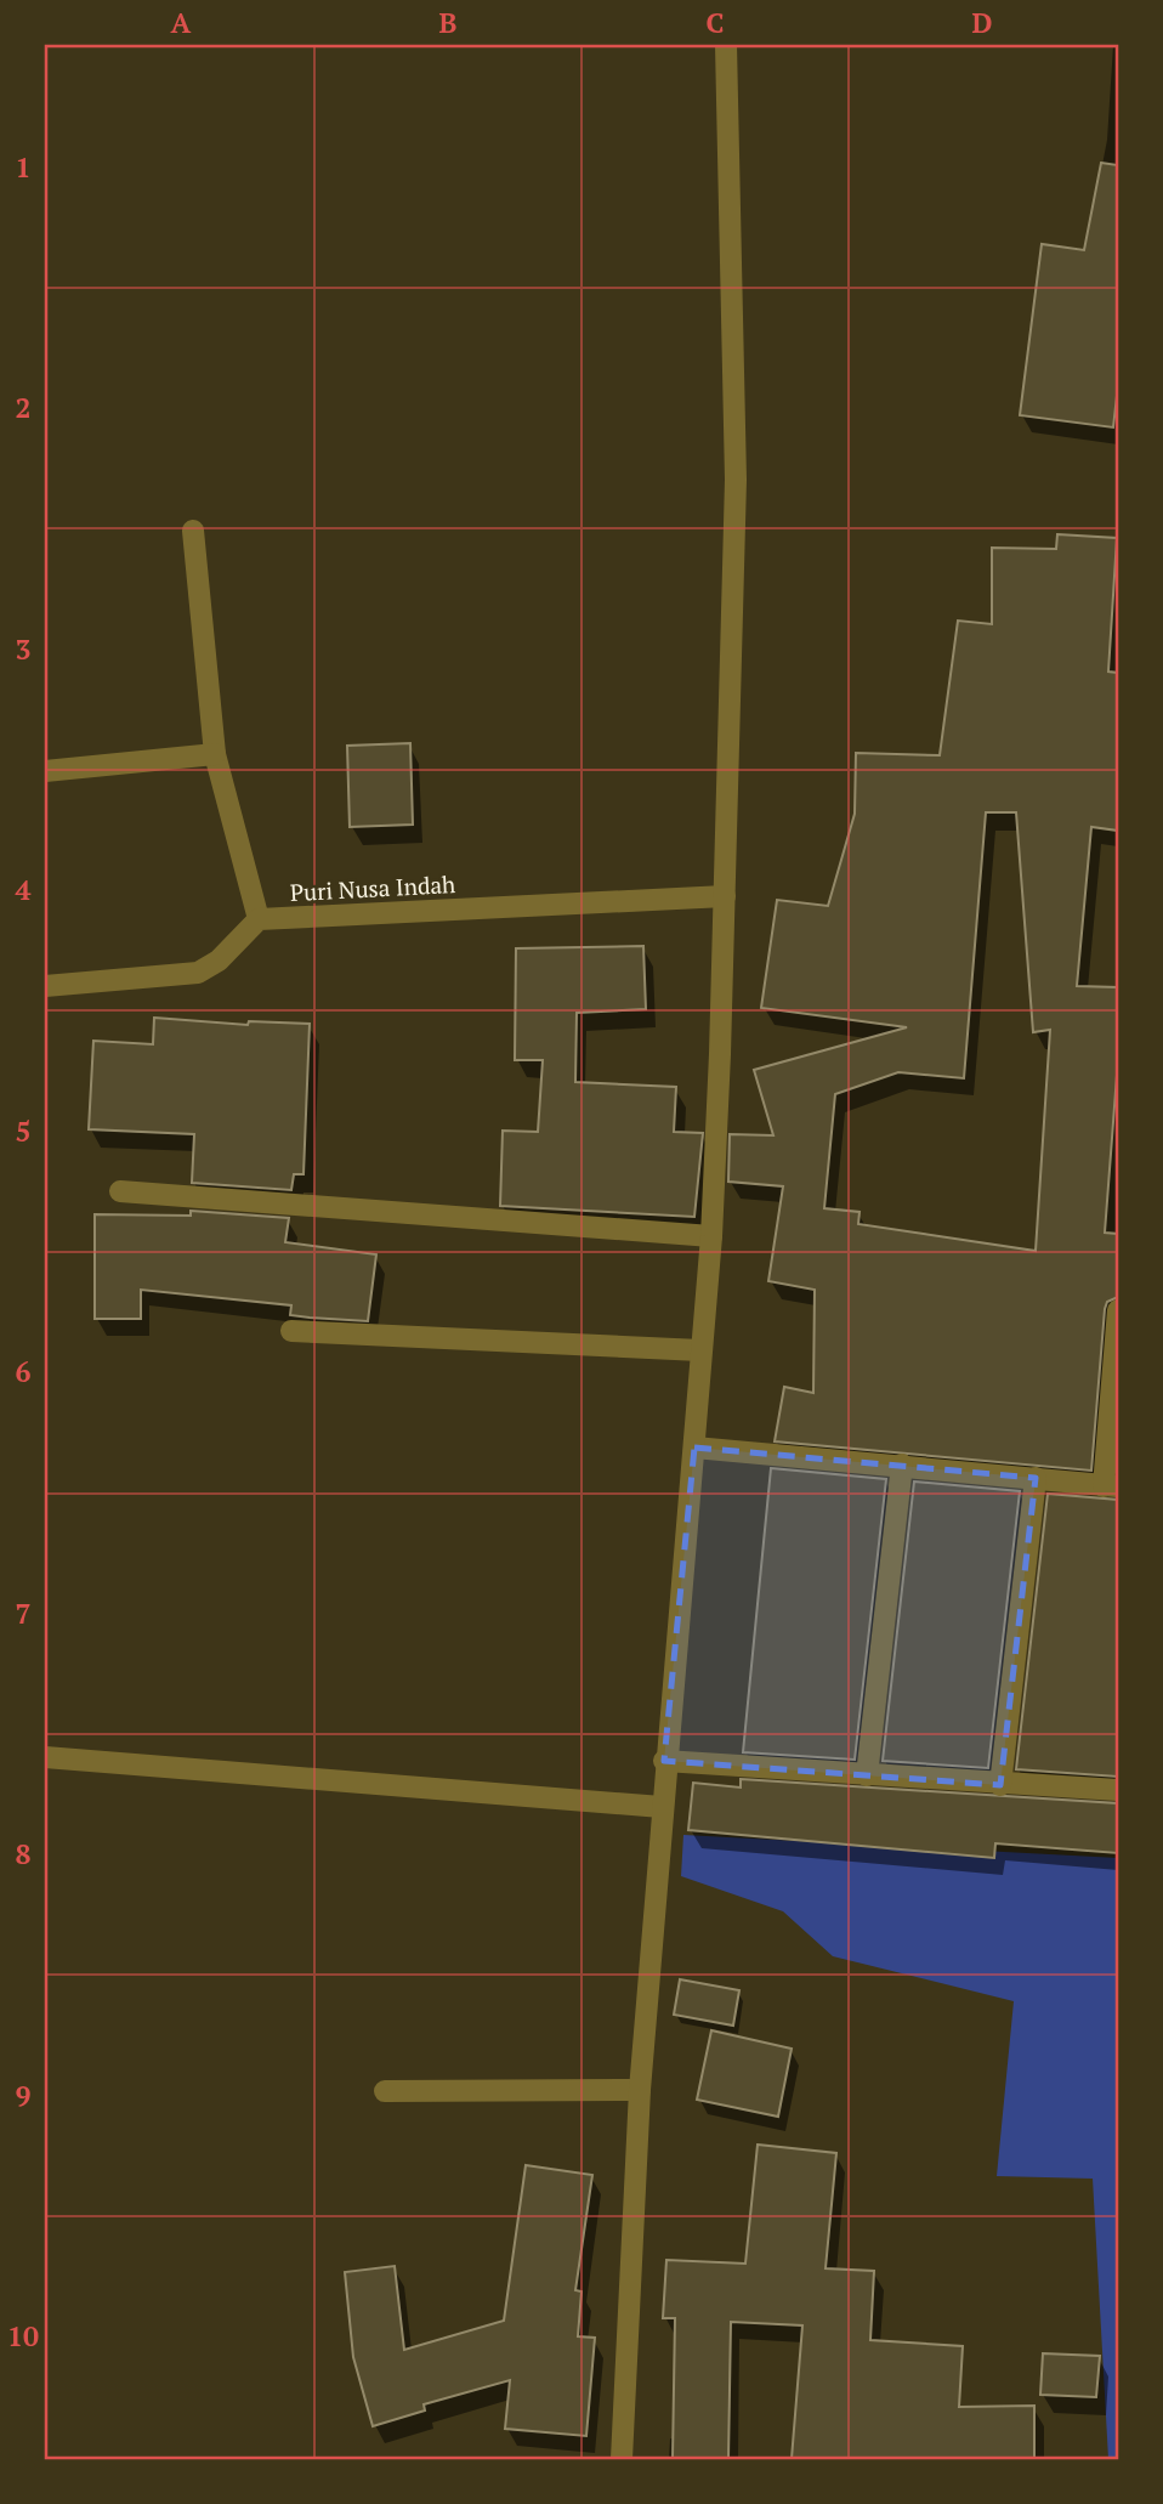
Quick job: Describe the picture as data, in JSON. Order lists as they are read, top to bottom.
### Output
{
  "streets": {
    "street": ["Puri Nusa Indah"]
  },
  "grid": {
    "columns": [
      "A",
      "B",
      "C",
      "D"
    ],
    "rows": [
      "1",
      "2",
      "3",
      "4",
      "5",
      "6",
      "7",
      "8",
      "9",
      "10"
    ]
  }
}
